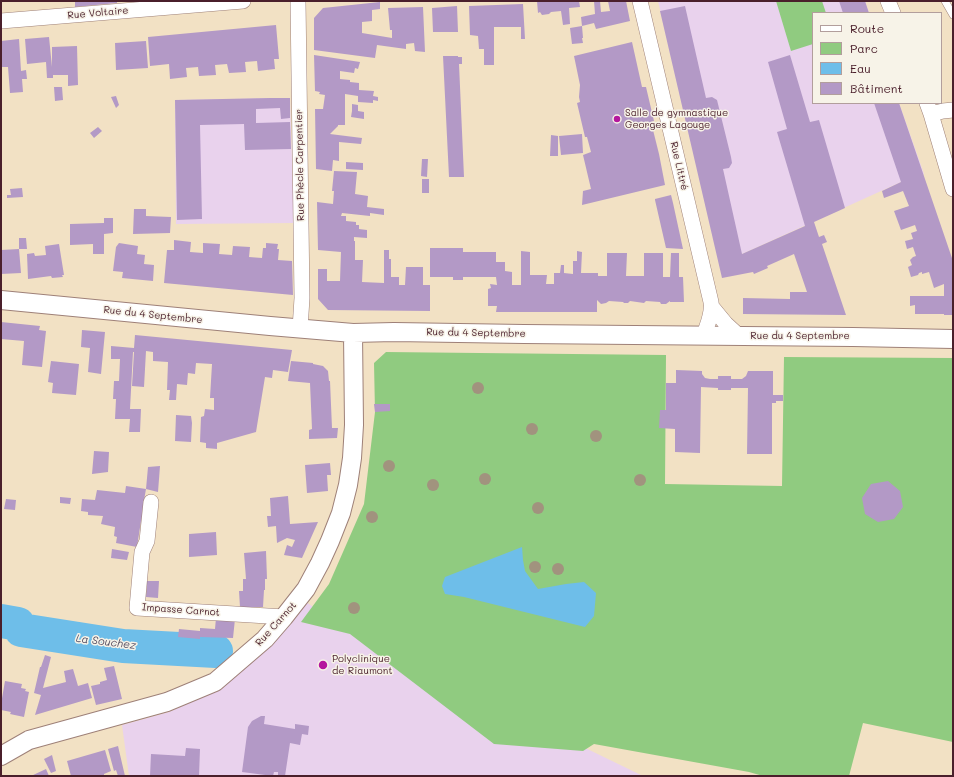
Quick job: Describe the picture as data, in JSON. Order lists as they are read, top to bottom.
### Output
{
  "streets": {
    "street": [
      "Rue Voltaire",
      "Rue Phècle Carpentier",
      "Rue Littré",
      "Rue du 4 Septembre",
      "Impasse Carnot",
      "Rue Carnot"
    ]
  },
  "crossings": [
    ["Rue Phècle Carpentier", "Rue du 4 Septembre"],
    ["Rue Littré", "Rue du 4 Septembre"],
    ["Rue du 4 Septembre", "Rue Carnot"],
    ["Impasse Carnot", "Rue Carnot"]
  ],
  "water": ["La Souchez"],
  "places": ["Salle de gymnastique Georges Lagouge", "Polyclinique de Riaumont"],
  "legend": [
    "Route",
    "Parc",
    "Eau",
    "Bâtiment"
  ]
}
